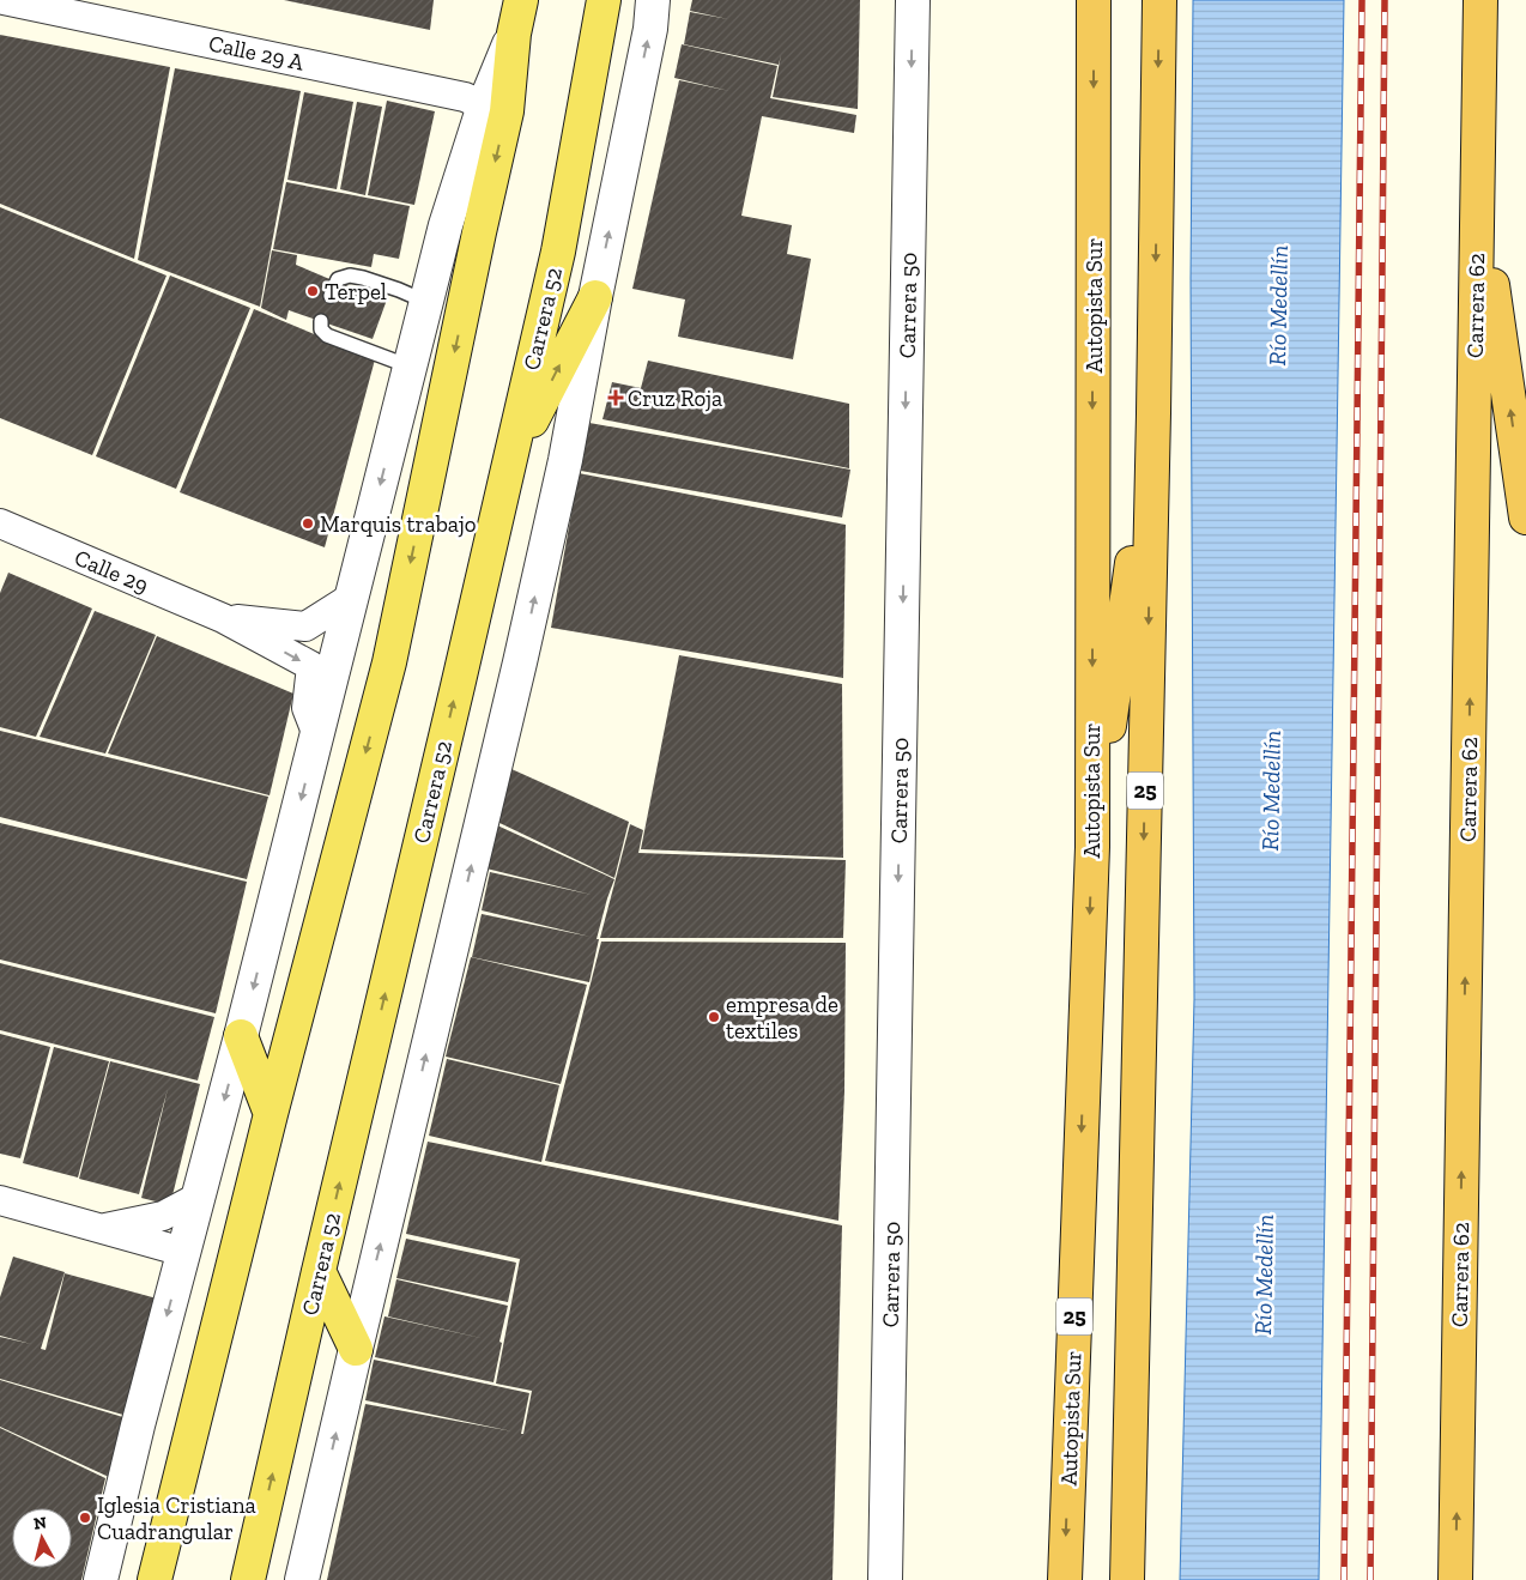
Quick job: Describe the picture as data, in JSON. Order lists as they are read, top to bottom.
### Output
{
  "streets": {
    "highway": ["Autopista Sur", "Carrera 62", "25"],
    "main road": ["Carrera 52"],
    "street": ["Calle 29 A", "Carrera 50", "Calle 29"]
  },
  "one_way": ["Carrera 50", "Carrera 62"],
  "water": ["Río Medellín"],
  "places": {
    "other": [
      "Terpel",
      "Marquis trabajo",
      "empresa de textiles",
      "Iglesia Cristiana Cuadrangular"
    ],
    "health": ["Cruz Roja"]
  },
  "north": "top"
}
